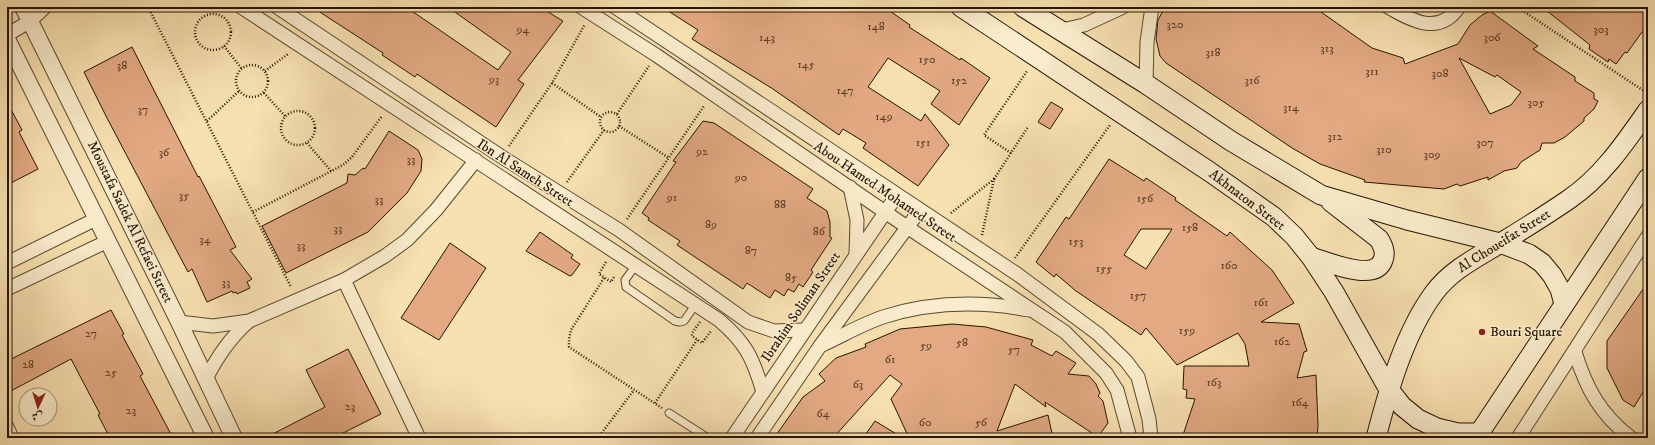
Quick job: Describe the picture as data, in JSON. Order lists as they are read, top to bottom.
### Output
{
  "streets": {
    "main road": ["Akhnaton Street", "Al Choueifat Street"],
    "street": [
      "Ibn Al Sameh Street",
      "Abou Hamed Mohamed Street",
      "Moustafa Sadek Al Refaei Street",
      "Ibrahim Soliman Street"
    ]
  },
  "crossings": [
    ["Ibn Al Sameh Street", "Ibrahim Soliman Street"],
    ["Abou Hamed Mohamed Street", "Ibrahim Soliman Street"],
    ["Akhnaton Street", "Al Choueifat Street"]
  ],
  "places": ["Bouri Square"],
  "house_numbers": [
    "320",
    "148",
    "94",
    "303",
    "143",
    "306",
    "313",
    "318",
    "150",
    "145",
    "38",
    "311",
    "308",
    "93",
    "152",
    "316",
    "147",
    "305",
    "314",
    "37",
    "149",
    "312",
    "151",
    "307",
    "310",
    "92",
    "36",
    "309",
    "33",
    "90",
    "35",
    "91",
    "156",
    "33",
    "88",
    "89",
    "158",
    "33",
    "86",
    "34",
    "153",
    "33",
    "87",
    "160",
    "155",
    "85",
    "33",
    "157",
    "161",
    "159",
    "27",
    "162",
    "58",
    "59",
    "57",
    "61",
    "28",
    "25",
    "163",
    "63",
    "164",
    "23",
    "23",
    "64",
    "60",
    "56"
  ],
  "north": "bottom"
}
